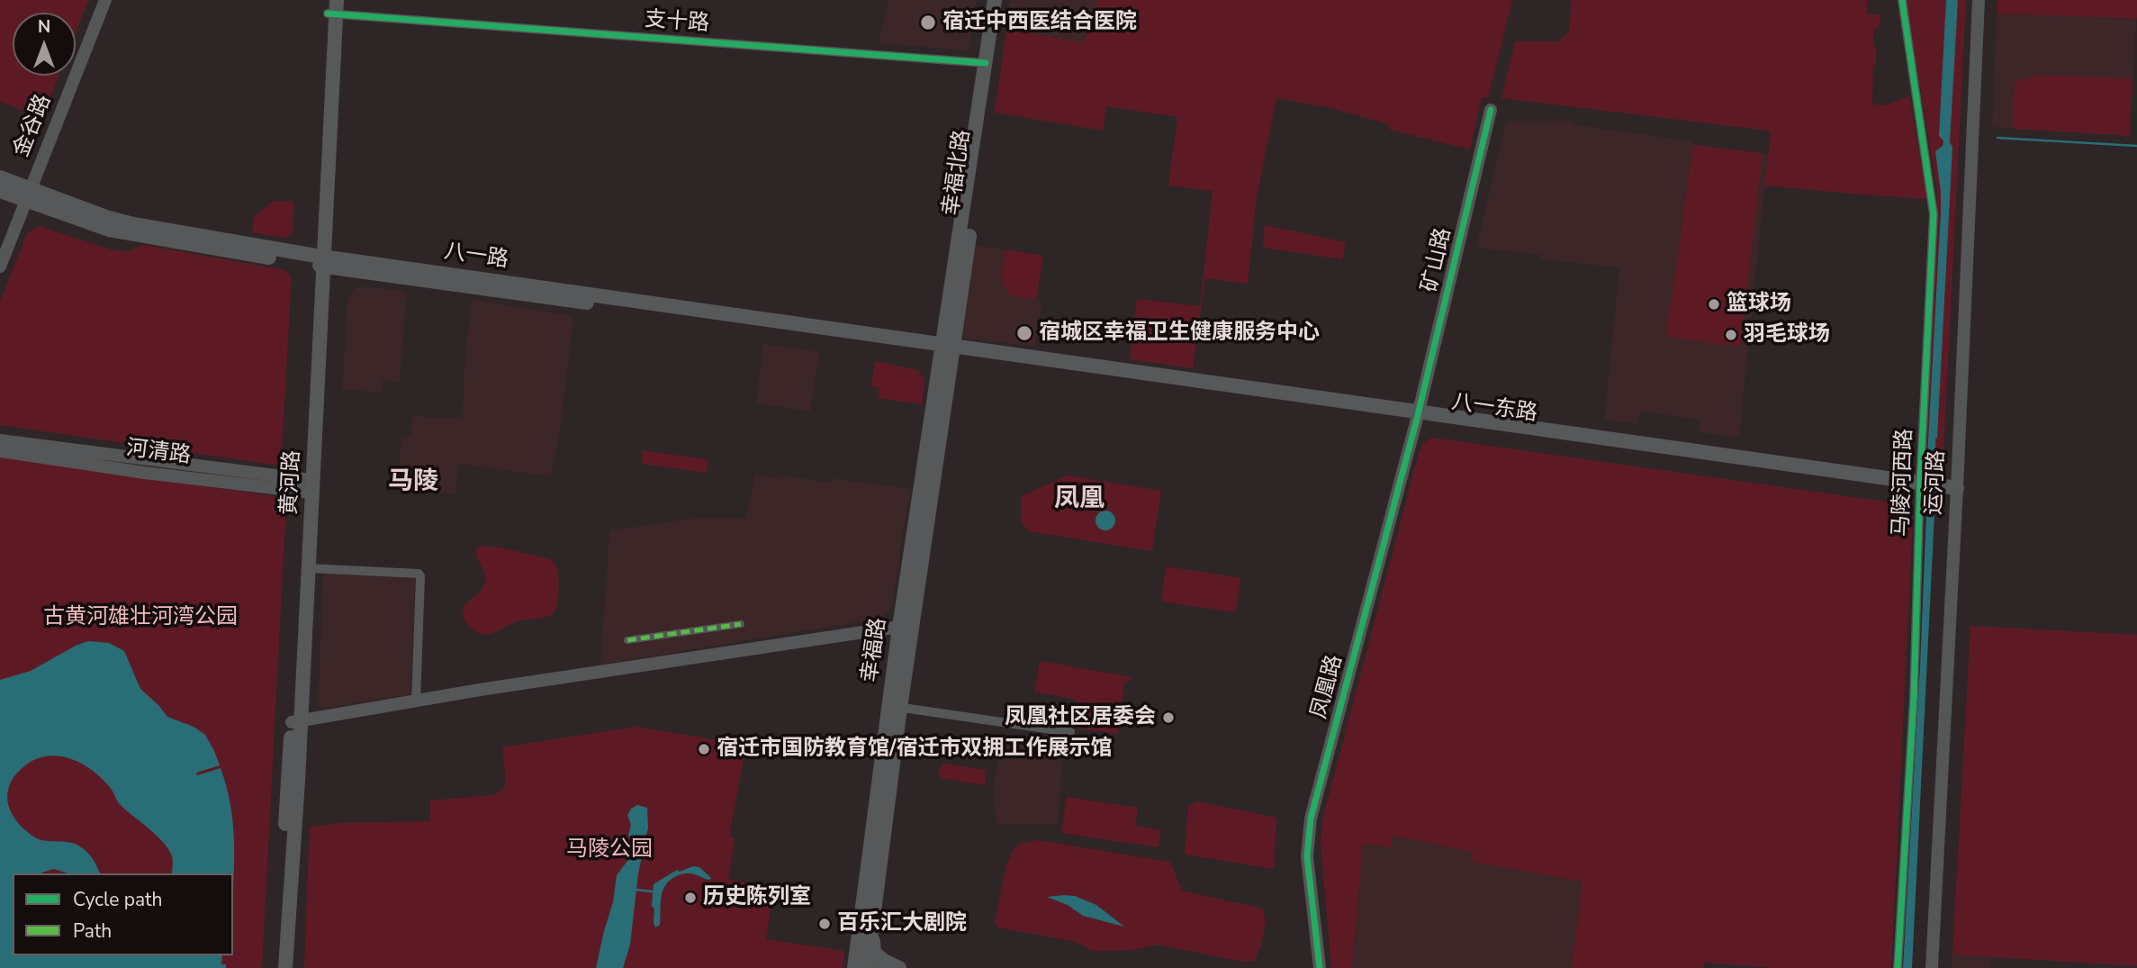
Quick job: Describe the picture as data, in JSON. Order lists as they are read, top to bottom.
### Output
{
  "streets": {
    "main road": [
      "幸福北路",
      "八一路",
      "八一东路",
      "黄河路",
      "幸福路"
    ],
    "street": [
      "支十路",
      "金谷路",
      "矿山路",
      "河清路",
      "马陵河西路",
      "运河路",
      "凤凰路"
    ]
  },
  "crossings": [
    ["支十路", "幸福北路"],
    ["支十路", "黄河路"],
    ["金谷路", "八一路"],
    ["幸福北路", "八一路"],
    ["幸福北路", "八一东路"],
    ["幸福北路", "幸福路"],
    ["八一路", "八一东路"],
    ["八一路", "黄河路"],
    ["八一路", "幸福路"],
    ["矿山路", "八一东路"],
    ["矿山路", "凤凰路"],
    ["八一东路", "马陵河西路"],
    ["八一东路", "运河路"],
    ["八一东路", "幸福路"],
    ["八一东路", "凤凰路"],
    ["河清路", "黄河路"]
  ],
  "districts": ["马陵", "凤凰"],
  "parks": ["古黄河雄壮河湾公园", "马陵公园"],
  "places": [
    "宿迁中西医结合医院",
    "篮球场",
    "宿城区幸福卫生健康服务中心",
    "羽毛球场",
    "凤凰社区居委会",
    "宿迁市国防教育馆/宿迁市双拥工作展示馆",
    "历史陈列室",
    "百乐汇大剧院"
  ],
  "legend": ["Cycle path", "Path"],
  "north": "top"
}
